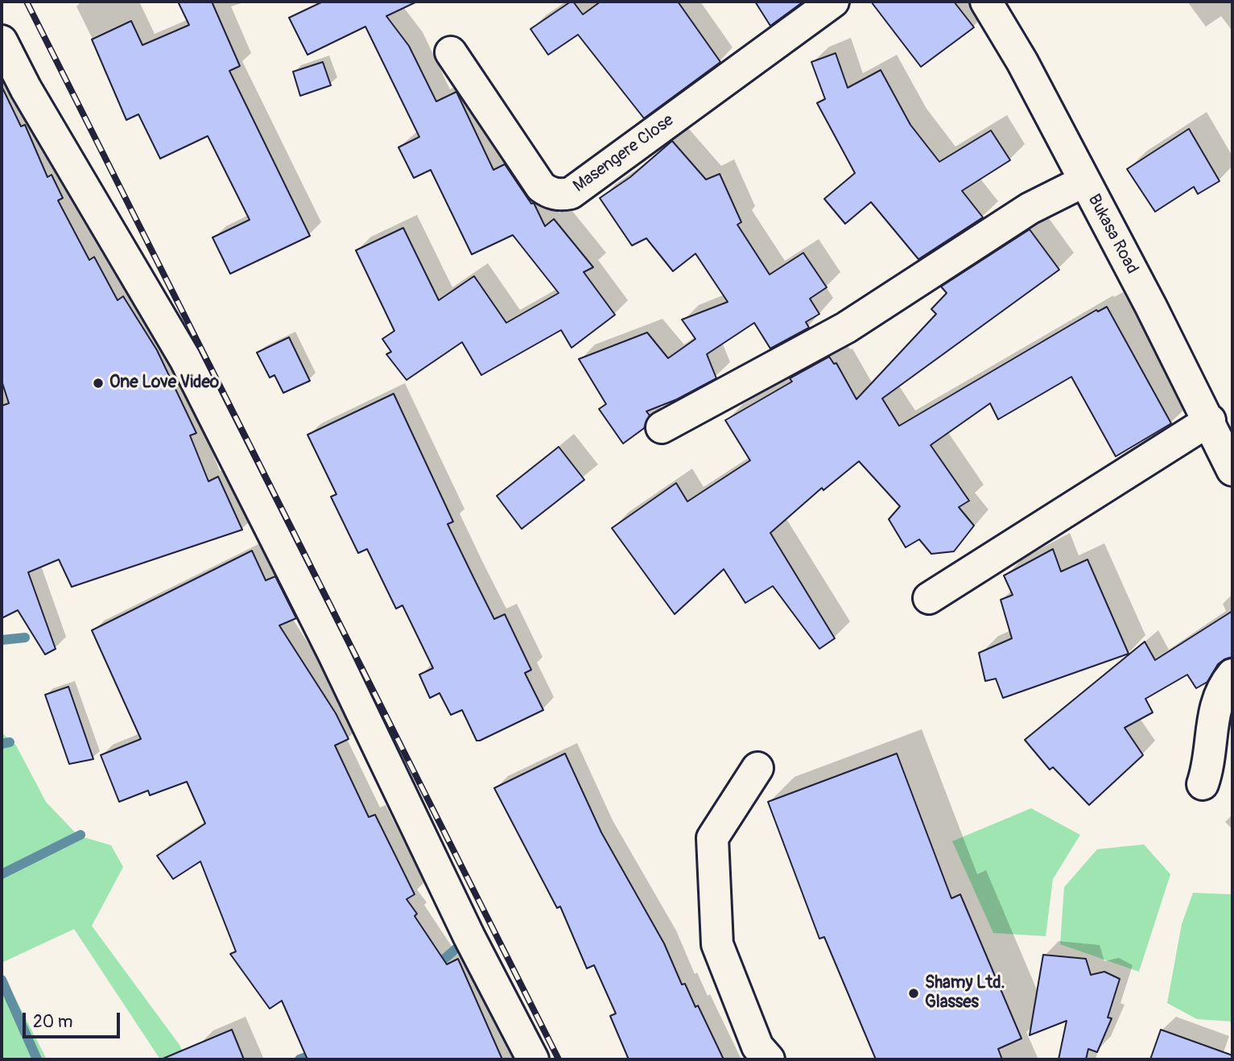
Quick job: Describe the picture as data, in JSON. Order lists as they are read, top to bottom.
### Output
{
  "streets": {
    "street": ["Masengere Close", "Bukasa Road"]
  },
  "places": ["One Love Video", "Shamy Ltd. Glasses"],
  "scale_bar": "20 m"
}
